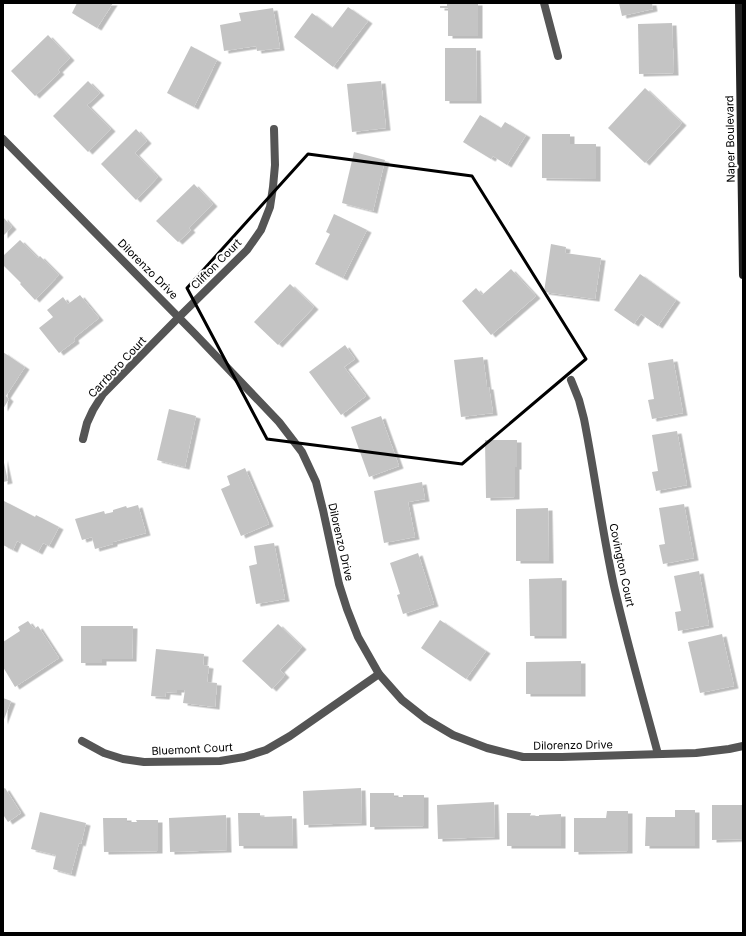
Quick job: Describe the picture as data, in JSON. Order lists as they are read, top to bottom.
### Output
{
  "streets": {
    "main road": ["Naper Boulevard"],
    "street": [
      "Clifton Court",
      "Dilorenzo Drive",
      "Carrboro Court",
      "Covington Court",
      "Bluemont Court"
    ]
  },
  "crossings": [
    ["Clifton Court", "Dilorenzo Drive"],
    ["Clifton Court", "Carrboro Court"],
    ["Dilorenzo Drive", "Carrboro Court"],
    ["Dilorenzo Drive", "Covington Court"],
    ["Dilorenzo Drive", "Bluemont Court"]
  ]
}
